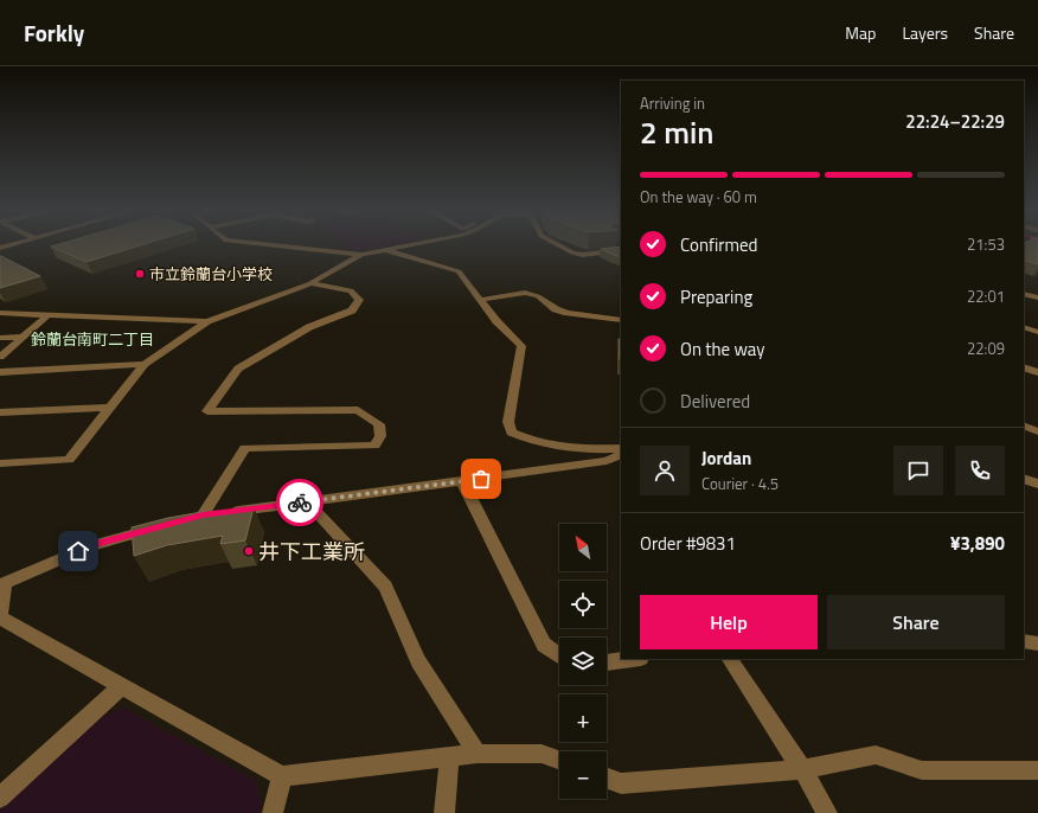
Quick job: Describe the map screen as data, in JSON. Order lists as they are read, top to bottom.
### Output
{
  "districts": ["鈴蘭台南町二丁目"],
  "places": ["市立鈴蘭台小学校", "井下工業所"],
  "north": "top left",
  "page": {
    "header": "Forkly",
    "nav": ["Map", "Layers", "Share"],
    "heading": ["2 min", "Arriving in", "22:24–22:29"],
    "panel": [
      "Jordan",
      "Courier · 4.5",
      "Order #9831",
      "¥3,890"
    ],
    "bar": "On the way · 60 m",
    "list": [
      ["Confirmed", "21:53"],
      ["Preparing", "22:01"],
      ["On the way", "22:09"],
      "Delivered"
    ],
    "map_buttons": ["+", "−"],
    "buttons": ["Help", "Share"]
  }
}
